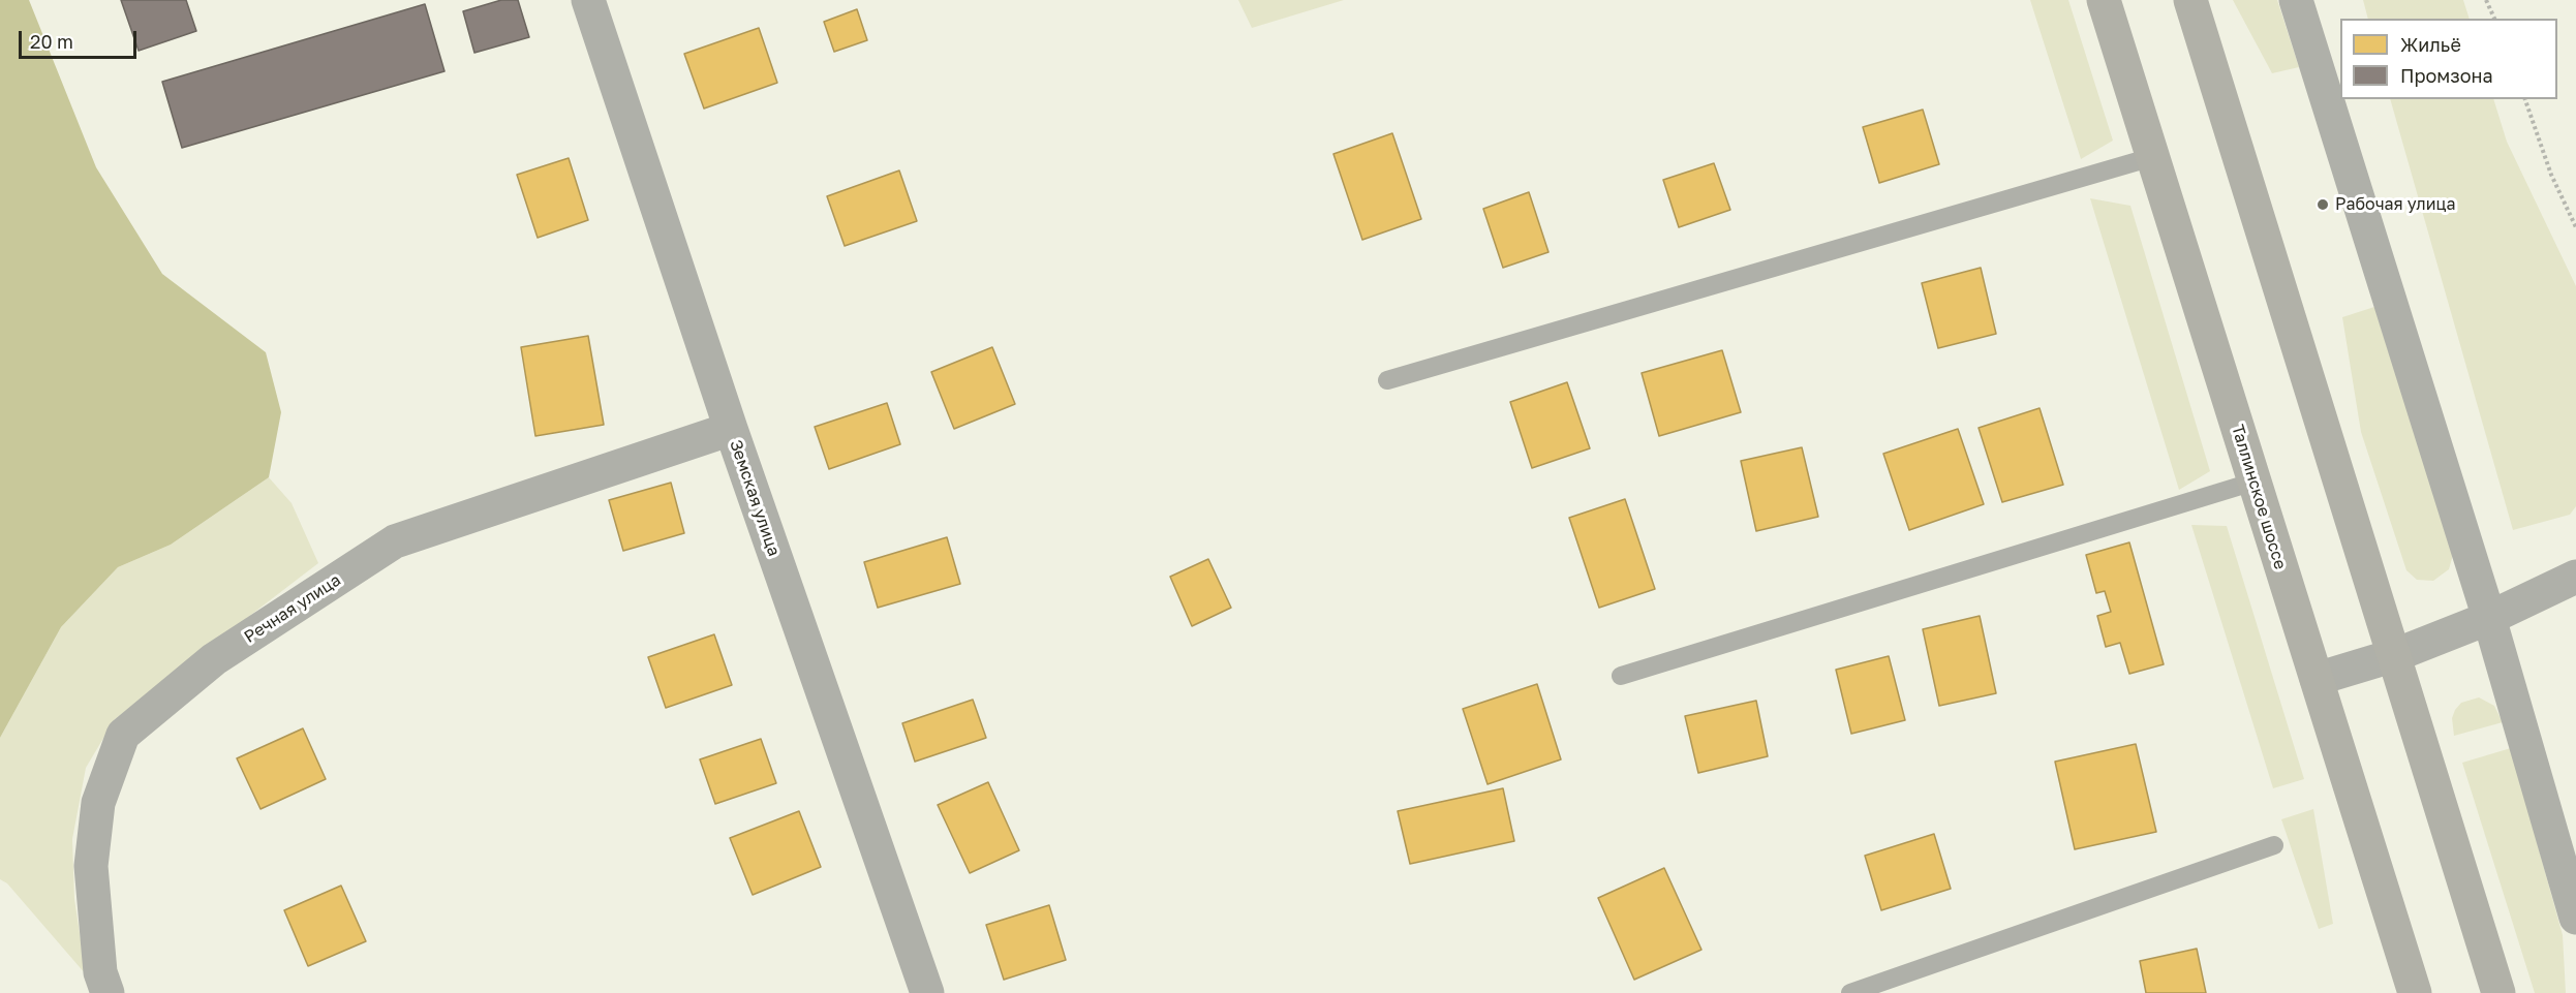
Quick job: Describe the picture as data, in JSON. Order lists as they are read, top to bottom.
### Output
{
  "streets": {
    "main road": ["Таллинское шоссе"],
    "street": ["Земская улица", "Речная улица"]
  },
  "crossings": [
    ["Земская улица", "Речная улица"]
  ],
  "places": ["Рабочая улица"],
  "legend": ["Жильё", "Промзона"],
  "scale_bar": "20 m"
}
